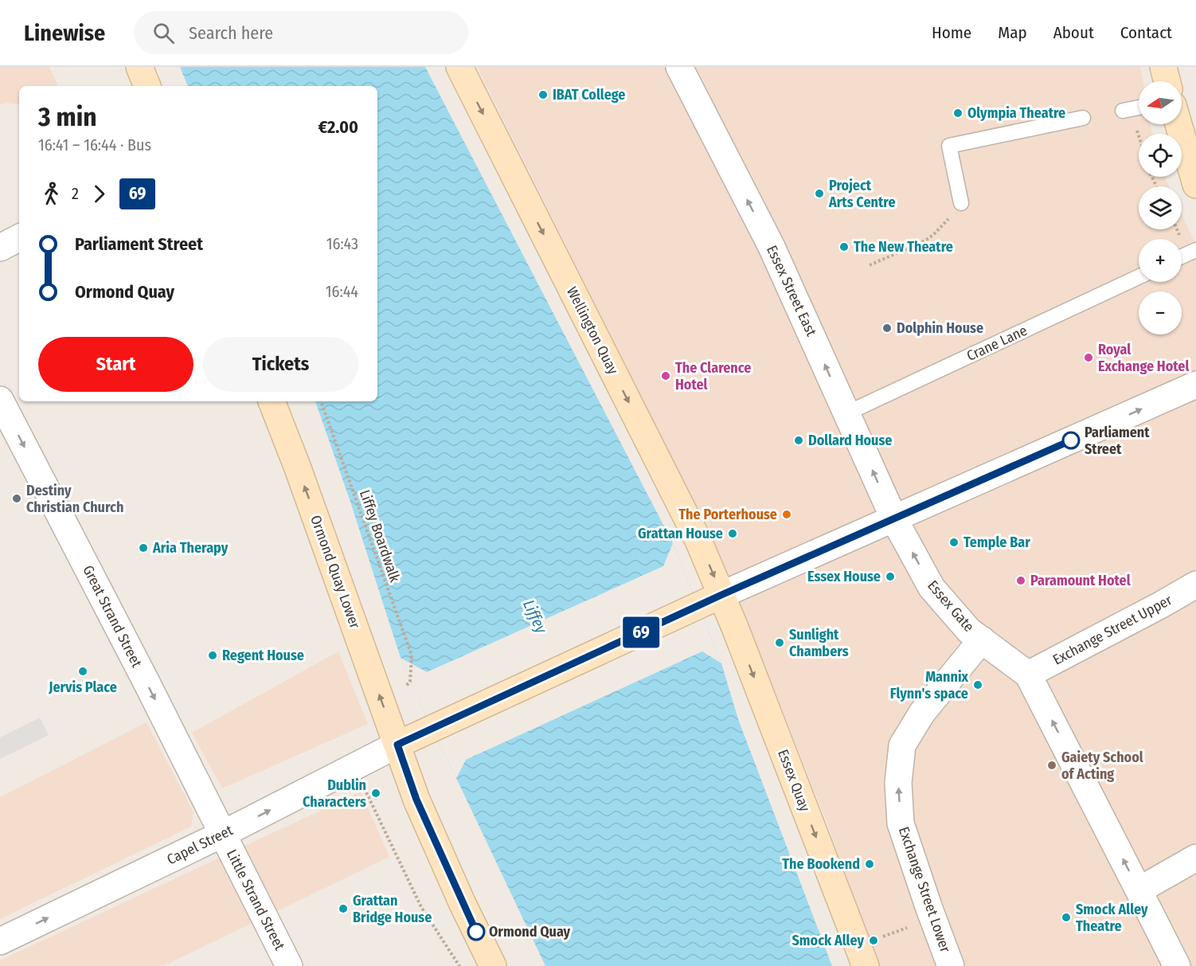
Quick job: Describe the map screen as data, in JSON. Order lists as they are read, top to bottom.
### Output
{
  "streets": {
    "main road": ["Wellington Quay", "Ormond Quay Lower", "Essex Quay"],
    "street": [
      "Essex Street East",
      "Essex Gate",
      "Great Strand Street",
      "Exchange Street Upper",
      "Capel Street",
      "Exchange Street Lower",
      "Little Strand Street"
    ],
    "lane": ["Crane Lane"],
    "path": ["Liffey Boardwalk"]
  },
  "crossings": [
    ["Essex Street East", "Crane Lane"],
    ["Essex Street East", "Essex Gate"],
    ["Wellington Quay", "Essex Quay"],
    ["Ormond Quay Lower", "Capel Street"],
    ["Essex Gate", "Exchange Street Upper"],
    ["Essex Gate", "Exchange Street Lower"],
    ["Great Strand Street", "Capel Street"],
    ["Great Strand Street", "Little Strand Street"],
    ["Capel Street", "Little Strand Street"]
  ],
  "one_way": [
    "Essex Street East",
    "Wellington Quay",
    "Ormond Quay Lower",
    "Essex Gate",
    "Great Strand Street",
    "Essex Quay",
    "Capel Street",
    "Exchange Street Lower"
  ],
  "water": ["Liffey"],
  "places": [
    "IBAT College",
    "Olympia Theatre",
    "Project Arts Centre",
    "The New Theatre",
    "Dolphin House",
    "Royal Exchange Hotel",
    "The Clarence Hotel",
    "Dollard House",
    "Parliament Street",
    "Destiny Christian Church",
    "The Porterhouse",
    "Grattan House",
    "Temple Bar",
    "Aria Therapy",
    "Essex House",
    "Paramount Hotel",
    "Sunlight Chambers",
    "Regent House",
    "Jervis Place",
    "Mannix Flynn's space",
    "Gaiety School of Acting",
    "Dublin Characters",
    "The Bookend",
    "Grattan Bridge House",
    "Smock Alley Theatre",
    "Ormond Quay",
    "Smock Alley"
  ],
  "lines": ["bus line 69"],
  "north": "left",
  "page": {
    "header": "Linewise",
    "search": "Search here",
    "nav": [
      "Home",
      "Map",
      "About",
      "Contact"
    ],
    "on_map": "69",
    "map_buttons": ["+", "−"],
    "heading": ["3 min", "16:41 – 16:44 · Bus", "€2.00"],
    "legs": ["2", "69"],
    "list": [
      {
        "name": "Parliament Street",
        "value": "16:43"
      },
      {
        "name": "Ormond Quay",
        "value": "16:44"
      }
    ],
    "buttons": ["Start", "Tickets"]
  }
}
